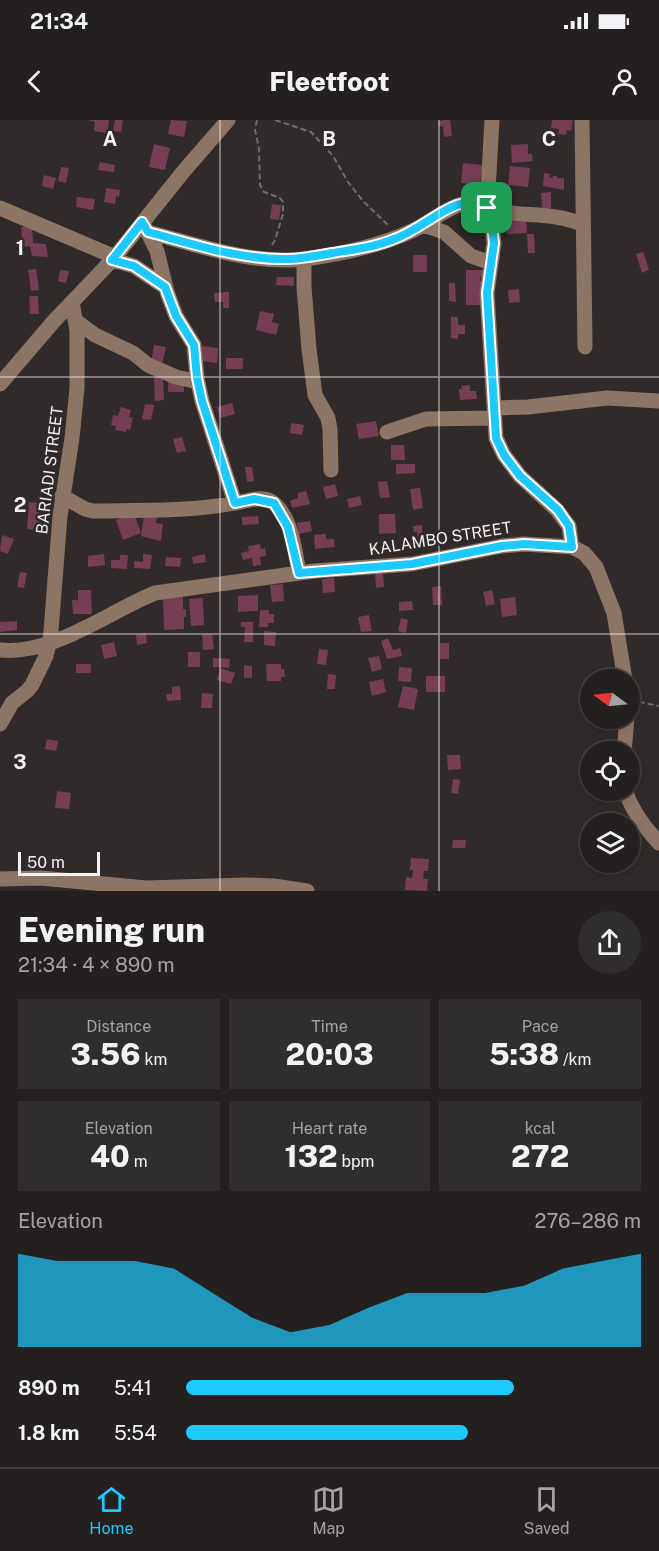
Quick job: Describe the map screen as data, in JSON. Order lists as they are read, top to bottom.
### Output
{
  "streets": {
    "street": ["BARIADI STREET", "KALAMBO STREET"]
  },
  "crossings": [
    ["BARIADI STREET", "KALAMBO STREET"]
  ],
  "scale_bar": "50 m",
  "north": "left",
  "page": {
    "status": "21:34",
    "header": "Fleetfoot",
    "scale": "50 m",
    "heading": ["Evening run", "21:34 · 4 × 890 m"],
    "stats": [
      ["Distance", "3.56 km"],
      ["Time", "20:03"],
      ["Pace", "5:38 /km"],
      ["Elevation", "40 m"],
      ["Heart rate", "132 bpm"],
      ["kcal", "272"]
    ],
    "chart": ["Elevation", "276–286 m"],
    "list": [
      {
        "name": "890 m",
        "note": "5:41"
      },
      {
        "name": "1.8 km",
        "note": "5:54"
      }
    ],
    "tabs": ["Home", "Map", "Saved"]
  },
  "grid": {
    "columns": ["A", "B", "C"],
    "rows": ["1", "2", "3"]
  }
}
